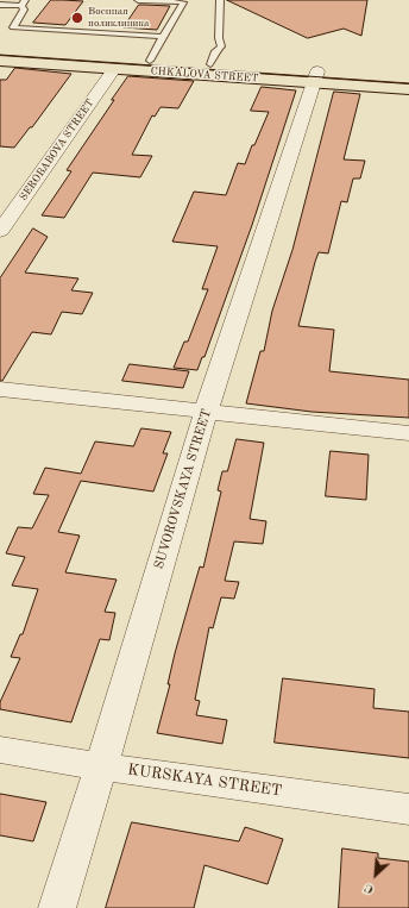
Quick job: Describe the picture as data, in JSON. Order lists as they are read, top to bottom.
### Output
{
  "streets": {
    "main road": ["CHKALOVA STREET"],
    "street": ["SEROBABOVA STREET", "SUVOROVSKAYA STREET", "KURSKAYA STREET"]
  },
  "crossings": [
    ["CHKALOVA STREET", "SEROBABOVA STREET"],
    ["CHKALOVA STREET", "SUVOROVSKAYA STREET"],
    ["SUVOROVSKAYA STREET", "KURSKAYA STREET"]
  ],
  "places": ["Военная поликлиника"],
  "north": "bottom left"
}
